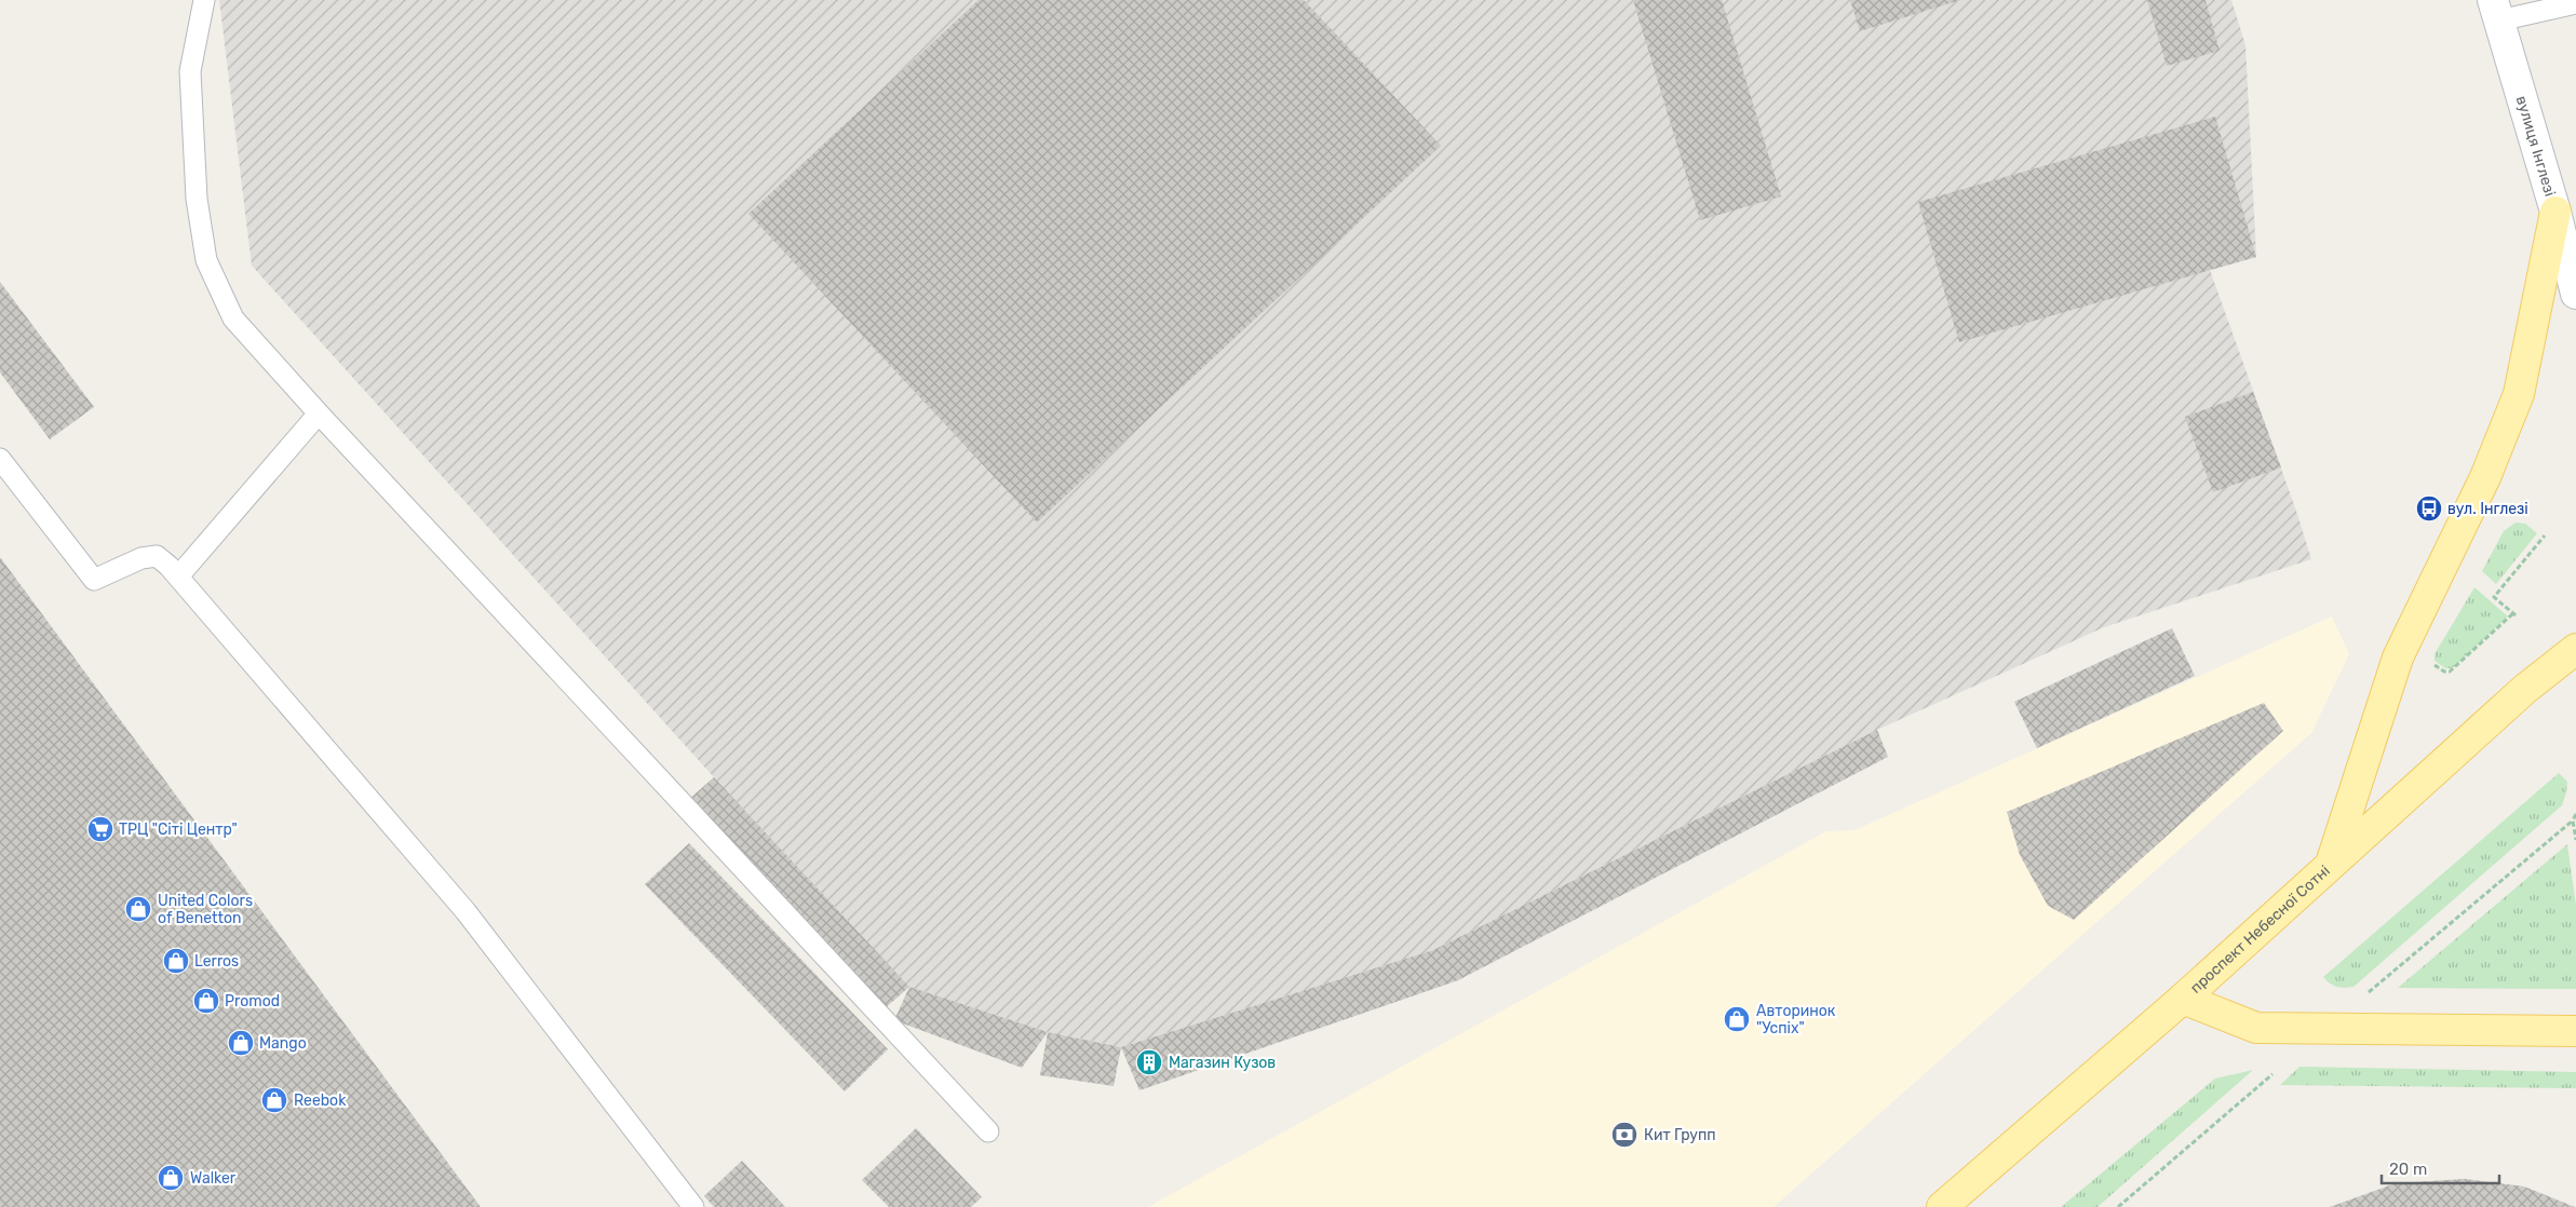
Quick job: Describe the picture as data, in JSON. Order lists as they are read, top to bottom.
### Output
{
  "streets": {
    "main road": ["вулиця Інглезі", "проспект Небесної Сотні"]
  },
  "places": {
    "bus stop": ["вул. Інглезі"],
    "supermarket": ["ТРЦ \"Сіті Центр\""],
    "shop": [
      "United Colors of Benetton",
      "Lerros",
      "Promod",
      "Авторинок \"Успіх\"",
      "Mango",
      "Reebok",
      "Walker"
    ],
    "building": ["Магазин Кузов"],
    "bank": ["Кит Групп"]
  },
  "scale_bar": "20 m"
}
